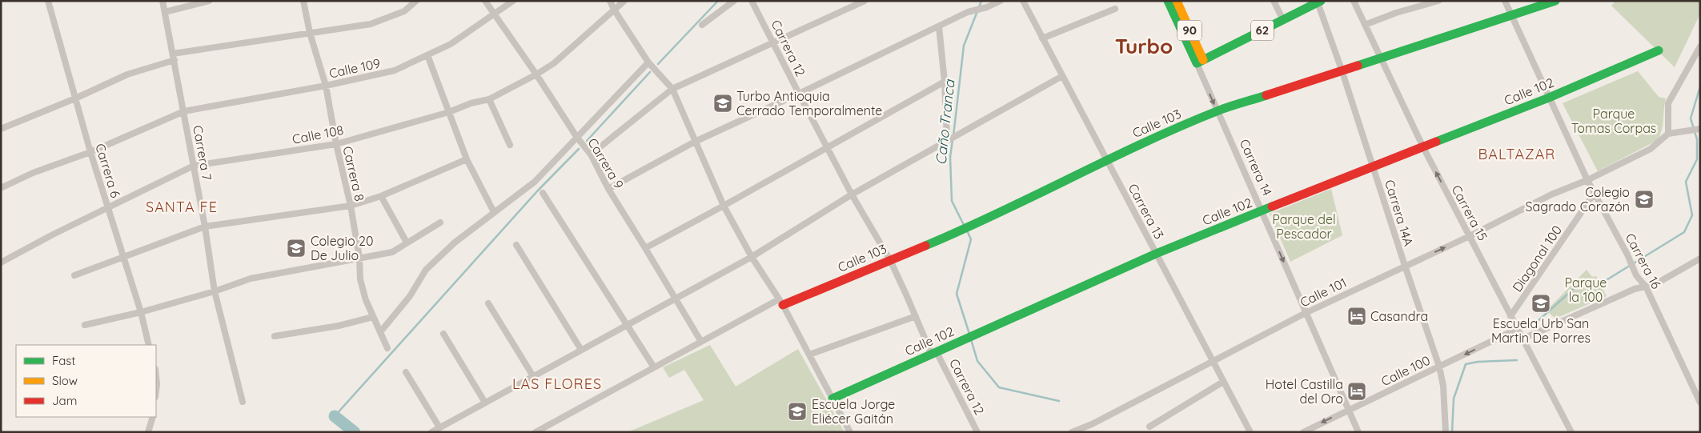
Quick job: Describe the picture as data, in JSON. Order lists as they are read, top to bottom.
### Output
{
  "streets": {
    "street": [
      "90",
      "62",
      "Carrera 12",
      "Calle 109",
      "Calle 102",
      "Calle 103",
      "Calle 108",
      "Carrera 7",
      "Carrera 9",
      "Carrera 14",
      "Carrera 6",
      "Carrera 8",
      "Carrera 13",
      "Carrera 14A",
      "Carrera 15",
      "Diagonal 100",
      "Carrera 16",
      "Calle 101",
      "Calle 100"
    ]
  },
  "crossings": [
    ["62", "Carrera 14"],
    ["62", "Carrera 14A"],
    ["Carrera 12", "Calle 102"],
    ["Carrera 12", "Calle 103"],
    ["Calle 109", "Carrera 7"],
    ["Calle 109", "Carrera 9"],
    ["Calle 109", "Carrera 6"],
    ["Calle 109", "Carrera 8"],
    ["Calle 102", "Carrera 14"],
    ["Calle 102", "Carrera 13"],
    ["Calle 102", "Carrera 14A"],
    ["Calle 102", "Carrera 15"],
    ["Calle 102", "Carrera 16"],
    ["Calle 103", "Carrera 9"],
    ["Calle 103", "Carrera 14"],
    ["Calle 103", "Carrera 13"],
    ["Calle 103", "Carrera 14A"],
    ["Calle 103", "Carrera 15"],
    ["Calle 103", "Carrera 16"],
    ["Calle 108", "Carrera 7"],
    ["Calle 108", "Carrera 9"],
    ["Calle 108", "Carrera 6"],
    ["Calle 108", "Carrera 8"],
    ["Carrera 14", "Calle 101"],
    ["Carrera 14", "Calle 100"],
    ["Carrera 13", "Calle 101"],
    ["Carrera 14A", "Calle 101"],
    ["Carrera 14A", "Calle 100"],
    ["Carrera 15", "Diagonal 100"],
    ["Carrera 15", "Calle 101"],
    ["Carrera 15", "Calle 100"],
    ["Diagonal 100", "Carrera 16"],
    ["Carrera 16", "Calle 101"]
  ],
  "one_way": ["Calle 100"],
  "districts": [
    "Turbo",
    "BALTAZAR",
    "SANTA FE",
    "LAS FLORES"
  ],
  "water": ["Caño Tranca"],
  "parks": ["Parque Tomas Corpas", "Parque del Pescador", "Parque la 100"],
  "places": {
    "school or university": [
      "Turbo Antioquia Cerrado Temporalmente",
      "Colegio Sagrado Corazón",
      "Colegio 20 De Julio",
      "Escuela Urb San Martin De Porres",
      "Escuela Jorge Eliécer Gaitán"
    ],
    "hotel": ["Casandra", "Hotel Castilla del Oro"]
  },
  "legend": ["Fast", "Slow", "Jam"]
}
